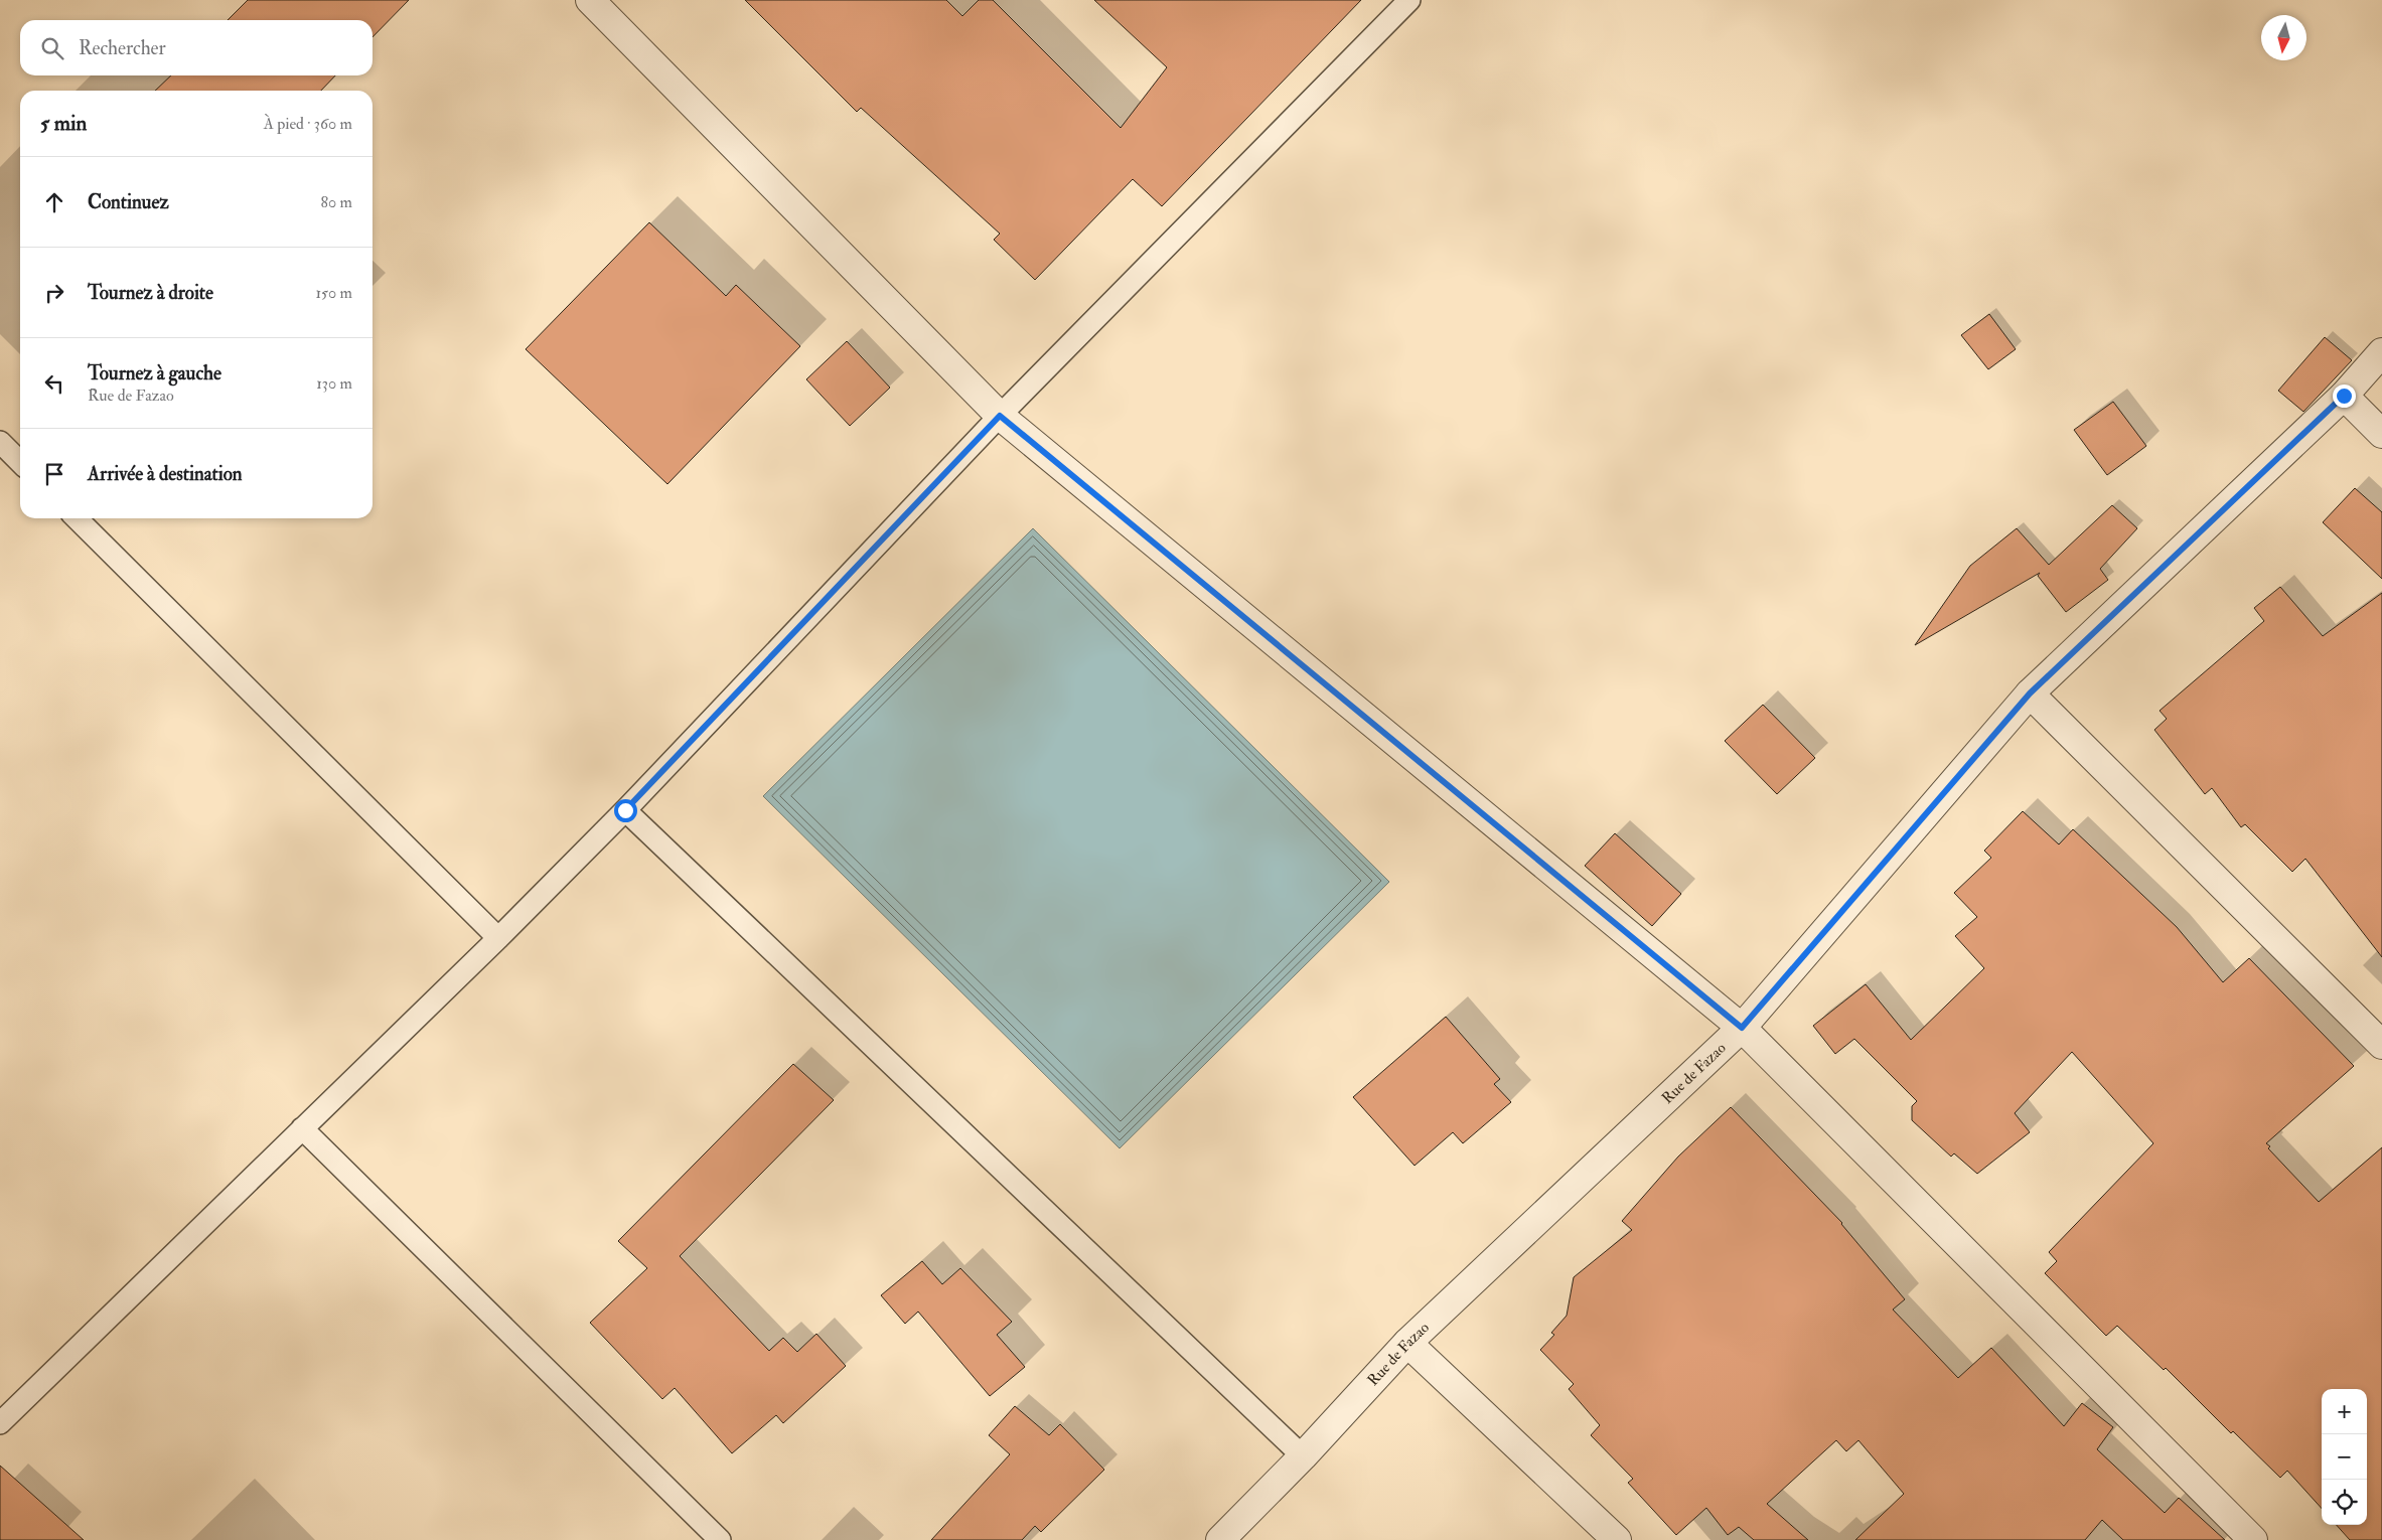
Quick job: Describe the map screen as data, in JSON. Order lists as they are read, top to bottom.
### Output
{
  "streets": {
    "street": ["Rue de Fazao"]
  },
  "north": "bottom",
  "page": {
    "search": "Rechercher",
    "heading": ["5 min", "À pied · 360 m"],
    "list": [
      ["Continuez", "80 m"],
      ["Tournez à droite", "150 m"],
      ["Tournez à gauche", "Rue de Fazao", "130 m"],
      "Arrivée à destination"
    ],
    "map_buttons": ["+", "−"]
  }
}
